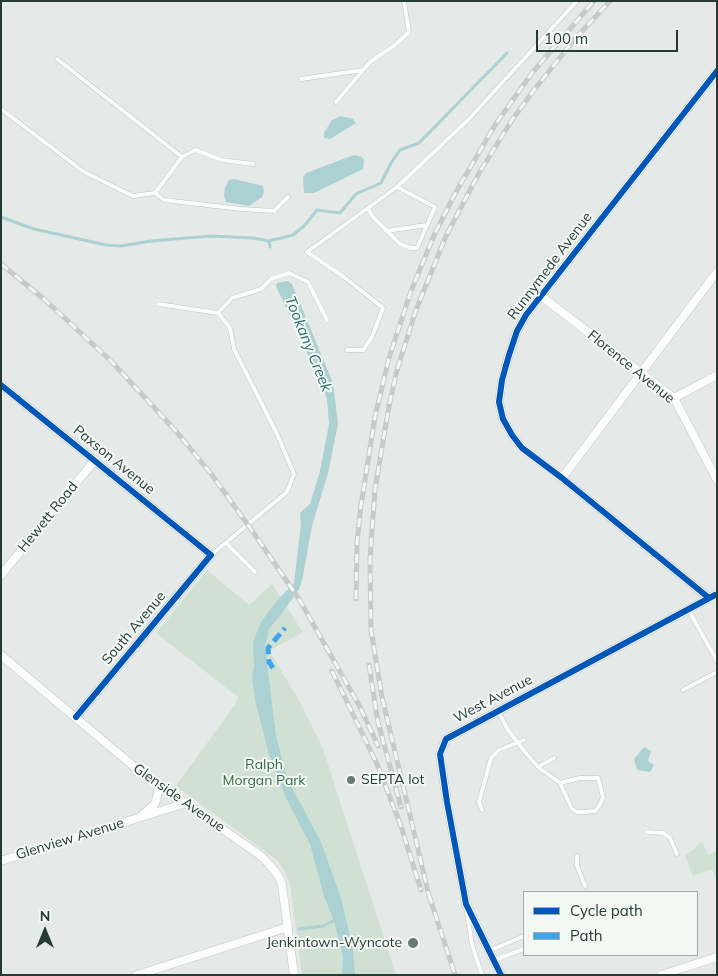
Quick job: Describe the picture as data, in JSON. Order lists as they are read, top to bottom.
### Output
{
  "streets": {
    "street": [
      "Runnymede Avenue",
      "Florence Avenue",
      "Paxson Avenue",
      "Hewett Road",
      "South Avenue",
      "West Avenue",
      "Glenside Avenue",
      "Glenview Avenue"
    ]
  },
  "crossings": [
    ["Runnymede Avenue", "Florence Avenue"],
    ["Runnymede Avenue", "West Avenue"],
    ["Paxson Avenue", "Hewett Road"],
    ["Paxson Avenue", "South Avenue"],
    ["South Avenue", "Glenside Avenue"],
    ["Glenside Avenue", "Glenview Avenue"]
  ],
  "water": ["Tookany Creek"],
  "parks": ["Ralph Morgan Park"],
  "places": ["SEPTA lot", "Jenkintown-Wyncote"],
  "legend": ["Cycle path", "Path"],
  "scale_bar": "100 m",
  "north": "top"
}
